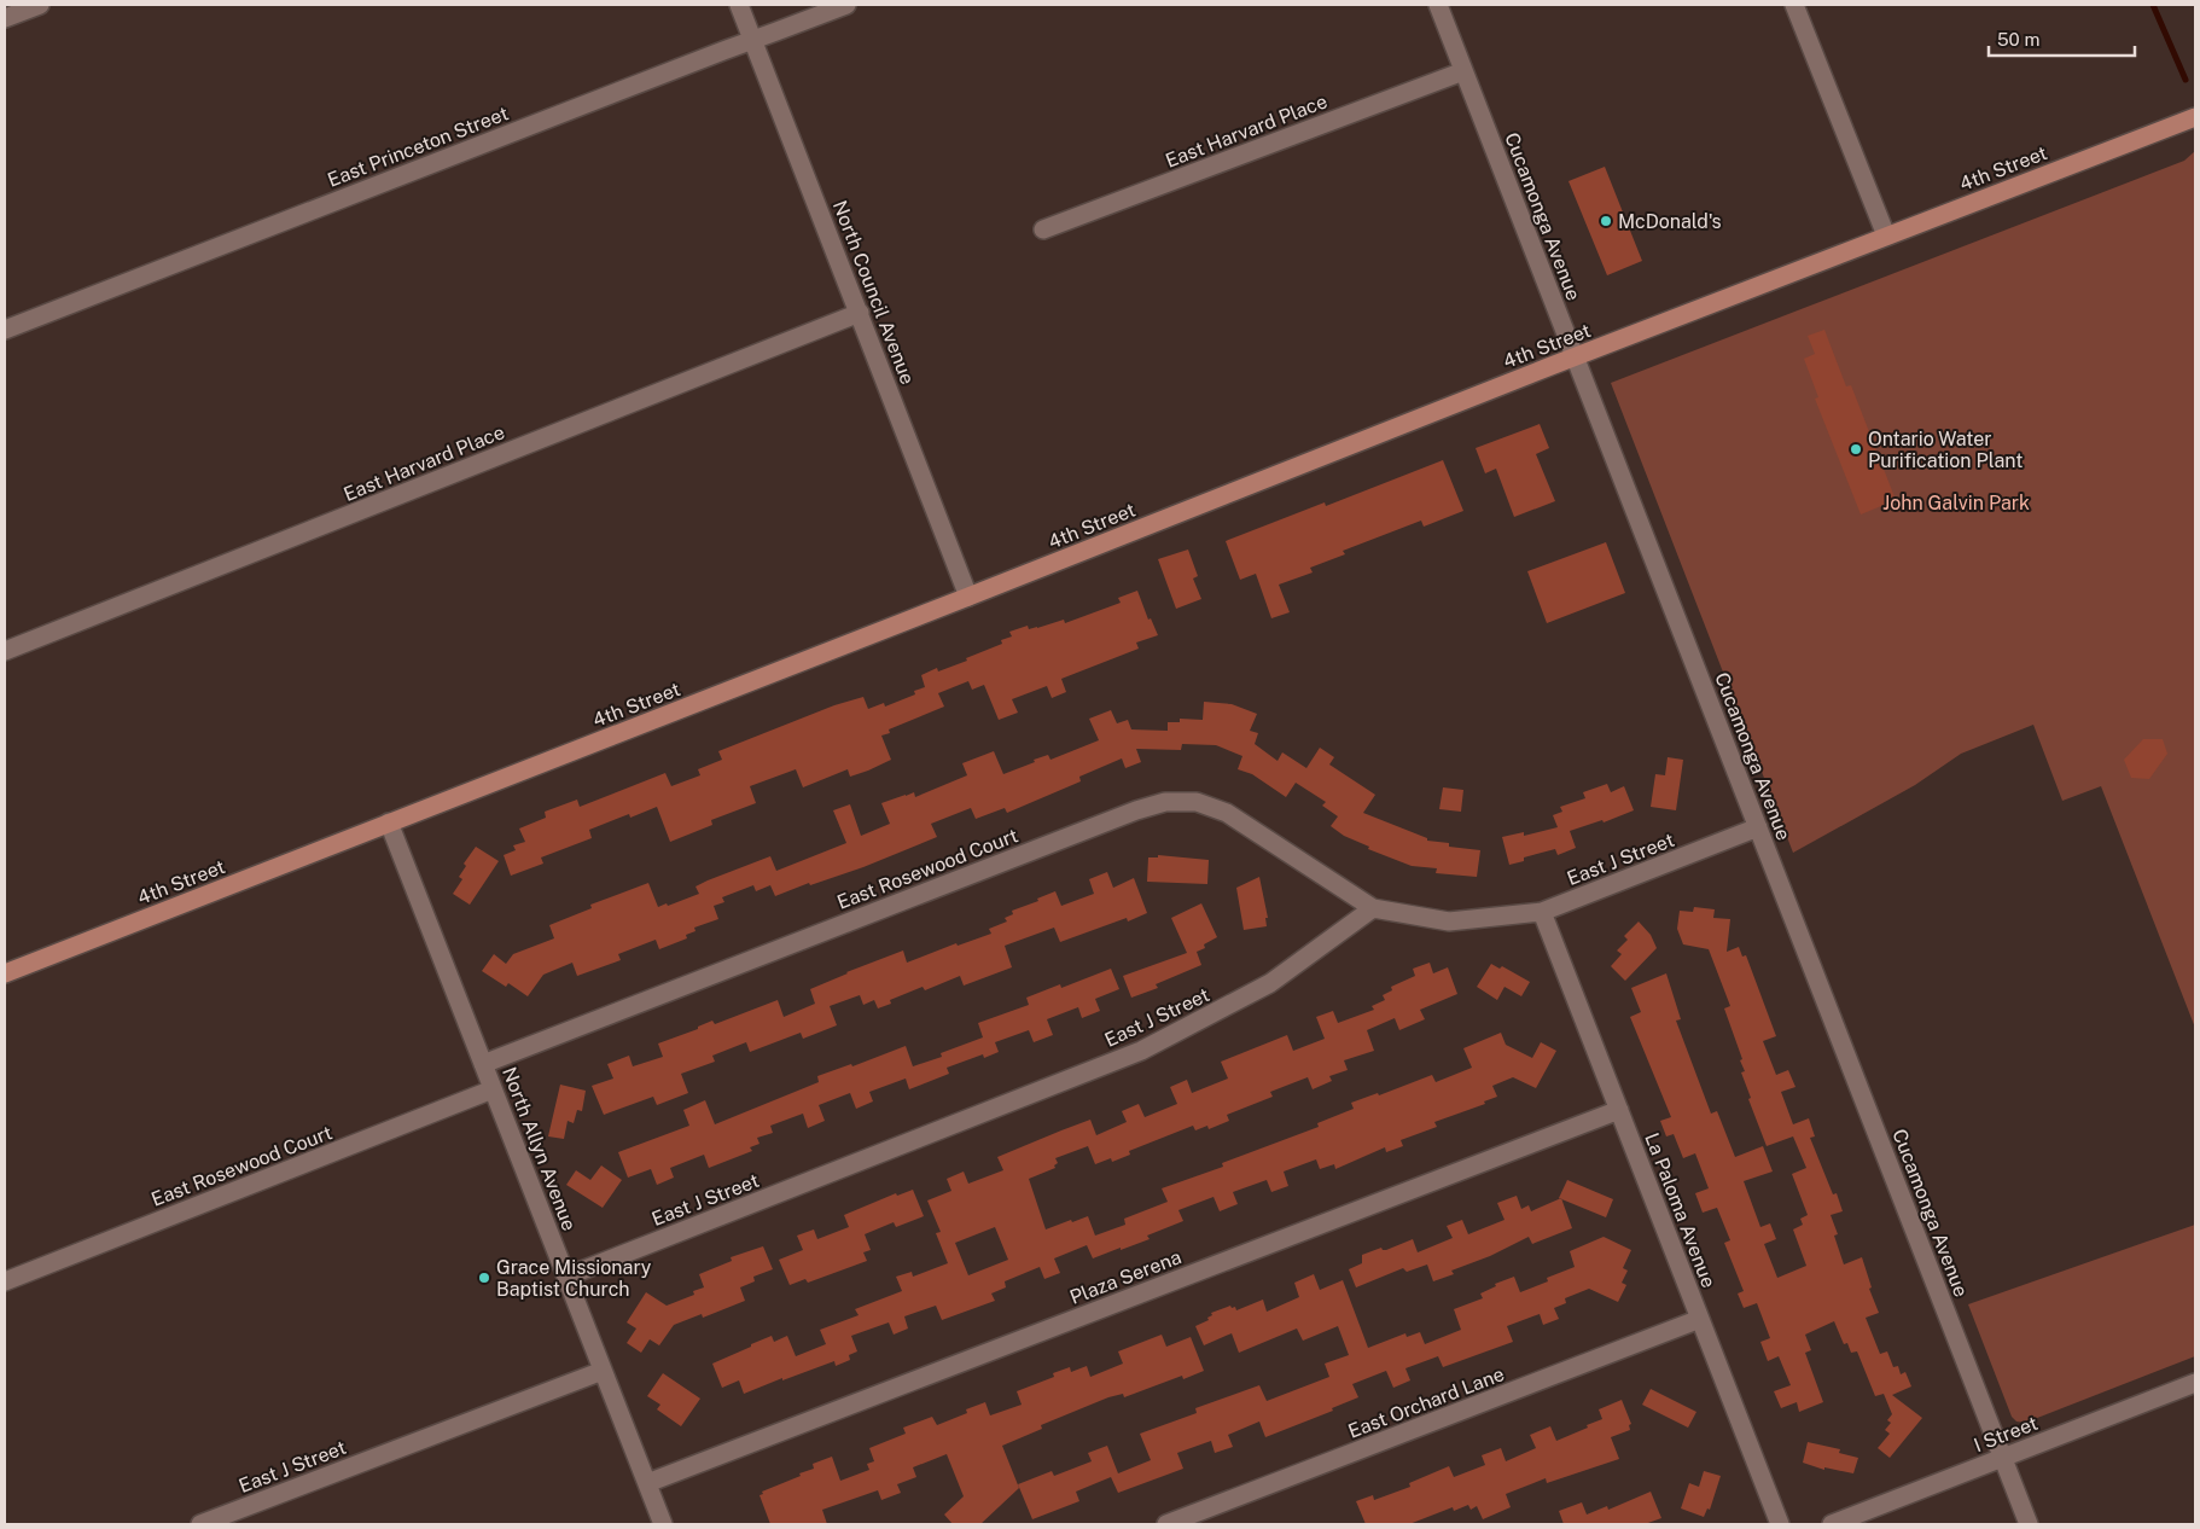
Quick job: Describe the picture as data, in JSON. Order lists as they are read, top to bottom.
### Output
{
  "streets": {
    "main road": ["4th Street"],
    "street": [
      "East Harvard Place",
      "East Princeton Street",
      "Cucamonga Avenue",
      "North Council Avenue",
      "East J Street",
      "East Rosewood Court",
      "North Allyn Avenue",
      "La Paloma Avenue",
      "Plaza Serena",
      "East Orchard Lane",
      "I Street"
    ]
  },
  "crossings": [
    ["East Harvard Place", "Cucamonga Avenue"],
    ["East Harvard Place", "North Council Avenue"],
    ["East Princeton Street", "North Council Avenue"],
    ["4th Street", "Cucamonga Avenue"],
    ["4th Street", "North Council Avenue"],
    ["4th Street", "North Allyn Avenue"],
    ["Cucamonga Avenue", "East J Street"],
    ["Cucamonga Avenue", "I Street"],
    ["East J Street", "East Rosewood Court"],
    ["East J Street", "North Allyn Avenue"],
    ["East J Street", "La Paloma Avenue"],
    ["East Rosewood Court", "North Allyn Avenue"],
    ["North Allyn Avenue", "Plaza Serena"],
    ["La Paloma Avenue", "Plaza Serena"],
    ["La Paloma Avenue", "East Orchard Lane"]
  ],
  "parks": ["John Galvin Park"],
  "places": ["McDonald's", "Ontario Water Purification Plant", "Grace Missionary Baptist Church"],
  "scale_bar": "50 m"
}
